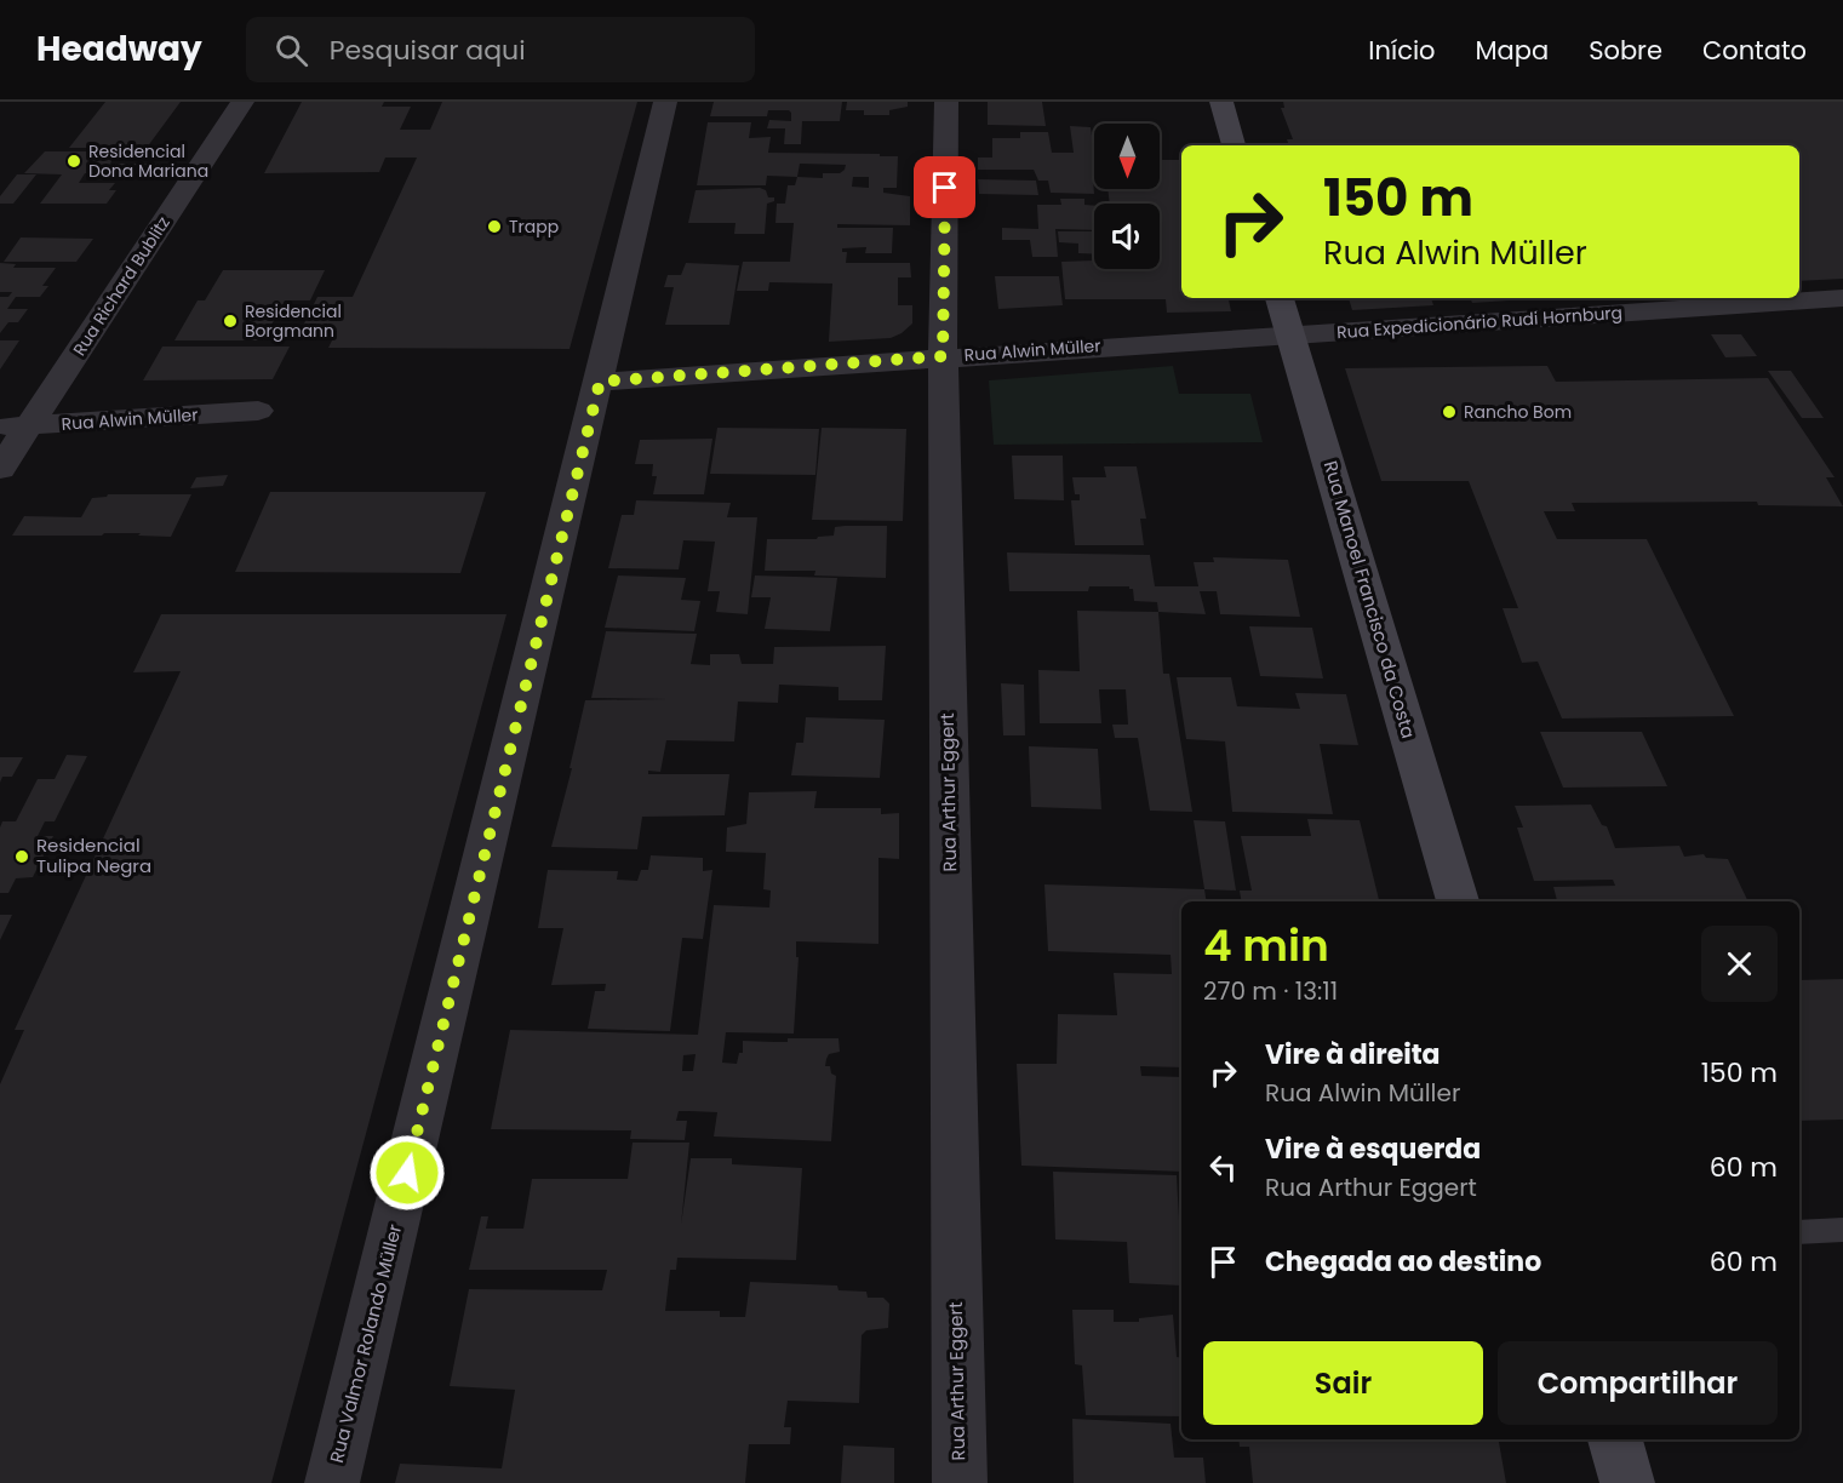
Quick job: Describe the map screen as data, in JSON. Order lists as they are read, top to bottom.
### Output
{
  "streets": {
    "main road": ["Rua Manoel Francisco da Costa"],
    "street": [
      "Rua Richard Bublitz",
      "Rua Expedicionário Rudi Hornburg",
      "Rua Alwin Müller",
      "Rua Arthur Eggert",
      "Rua Valmor Rolando Müller"
    ]
  },
  "crossings": [
    ["Rua Richard Bublitz", "Rua Alwin Müller"],
    ["Rua Expedicionário Rudi Hornburg", "Rua Alwin Müller"],
    ["Rua Expedicionário Rudi Hornburg", "Rua Manoel Francisco da Costa"],
    ["Rua Alwin Müller", "Rua Manoel Francisco da Costa"],
    ["Rua Alwin Müller", "Rua Arthur Eggert"],
    ["Rua Alwin Müller", "Rua Valmor Rolando Müller"]
  ],
  "places": [
    "Residencial Dona Mariana",
    "Trapp",
    "Residencial Borgmann",
    "Rancho Bom",
    "Residencial Tulipa Negra"
  ],
  "north": "bottom",
  "page": {
    "header": "Headway",
    "search": "Pesquisar aqui",
    "nav": [
      "Início",
      "Mapa",
      "Sobre",
      "Contato"
    ],
    "turn": ["150 m", "Rua Alwin Müller"],
    "heading": ["4 min", "270 m · 13:11"],
    "list": [
      {
        "name": "Vire à direita",
        "note": "Rua Alwin Müller",
        "value": "150 m"
      },
      {
        "name": "Vire à esquerda",
        "note": "Rua Arthur Eggert",
        "value": "60 m"
      },
      {
        "name": "Chegada ao destino",
        "value": "60 m"
      }
    ],
    "buttons": ["Sair", "Compartilhar"]
  }
}
